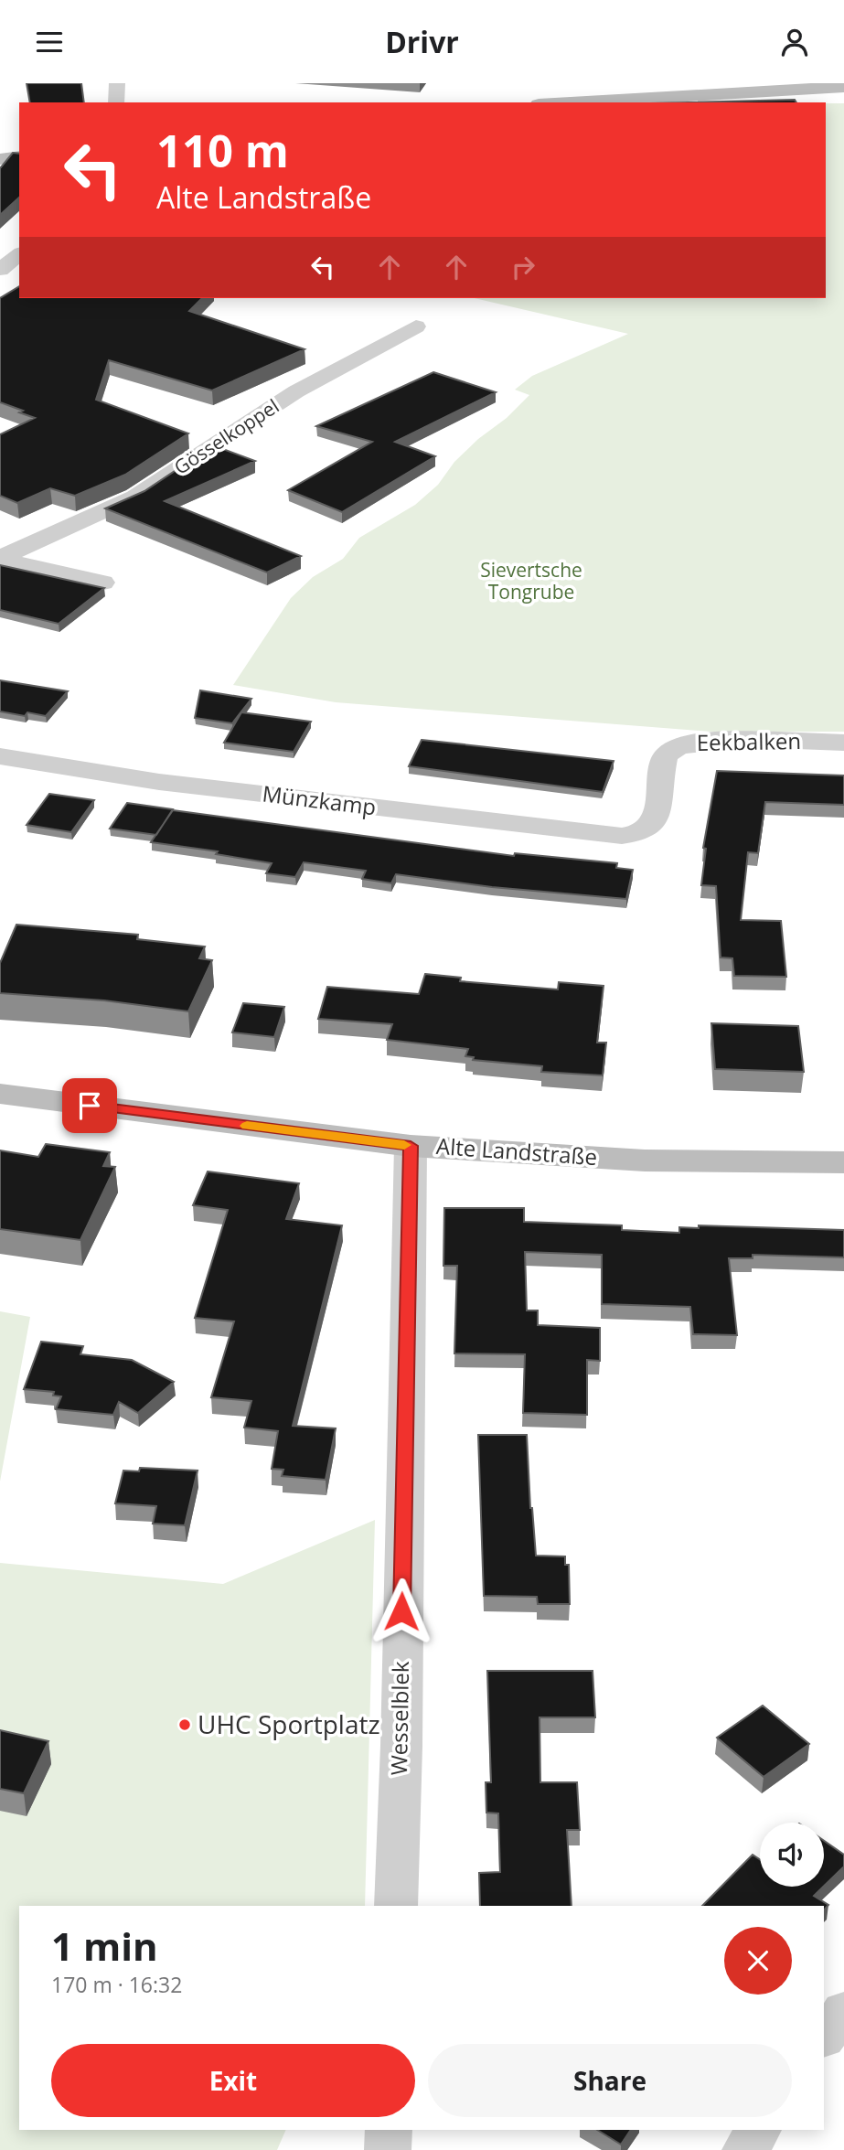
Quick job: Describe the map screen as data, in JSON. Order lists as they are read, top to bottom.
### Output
{
  "streets": {
    "street": [
      "Gösselkoppel",
      "Eekbalken",
      "Münzkamp",
      "Alte Landstraße",
      "Wesselblek"
    ]
  },
  "crossings": [
    ["Eekbalken", "Münzkamp"],
    ["Alte Landstraße", "Wesselblek"]
  ],
  "parks": ["Sievertsche Tongrube"],
  "places": ["UHC Sportplatz"],
  "page": {
    "header": "Drivr",
    "turn": ["110 m", "Alte Landstraße"],
    "heading": ["1 min", "170 m · 16:32"],
    "buttons": ["Exit", "Share"]
  }
}
